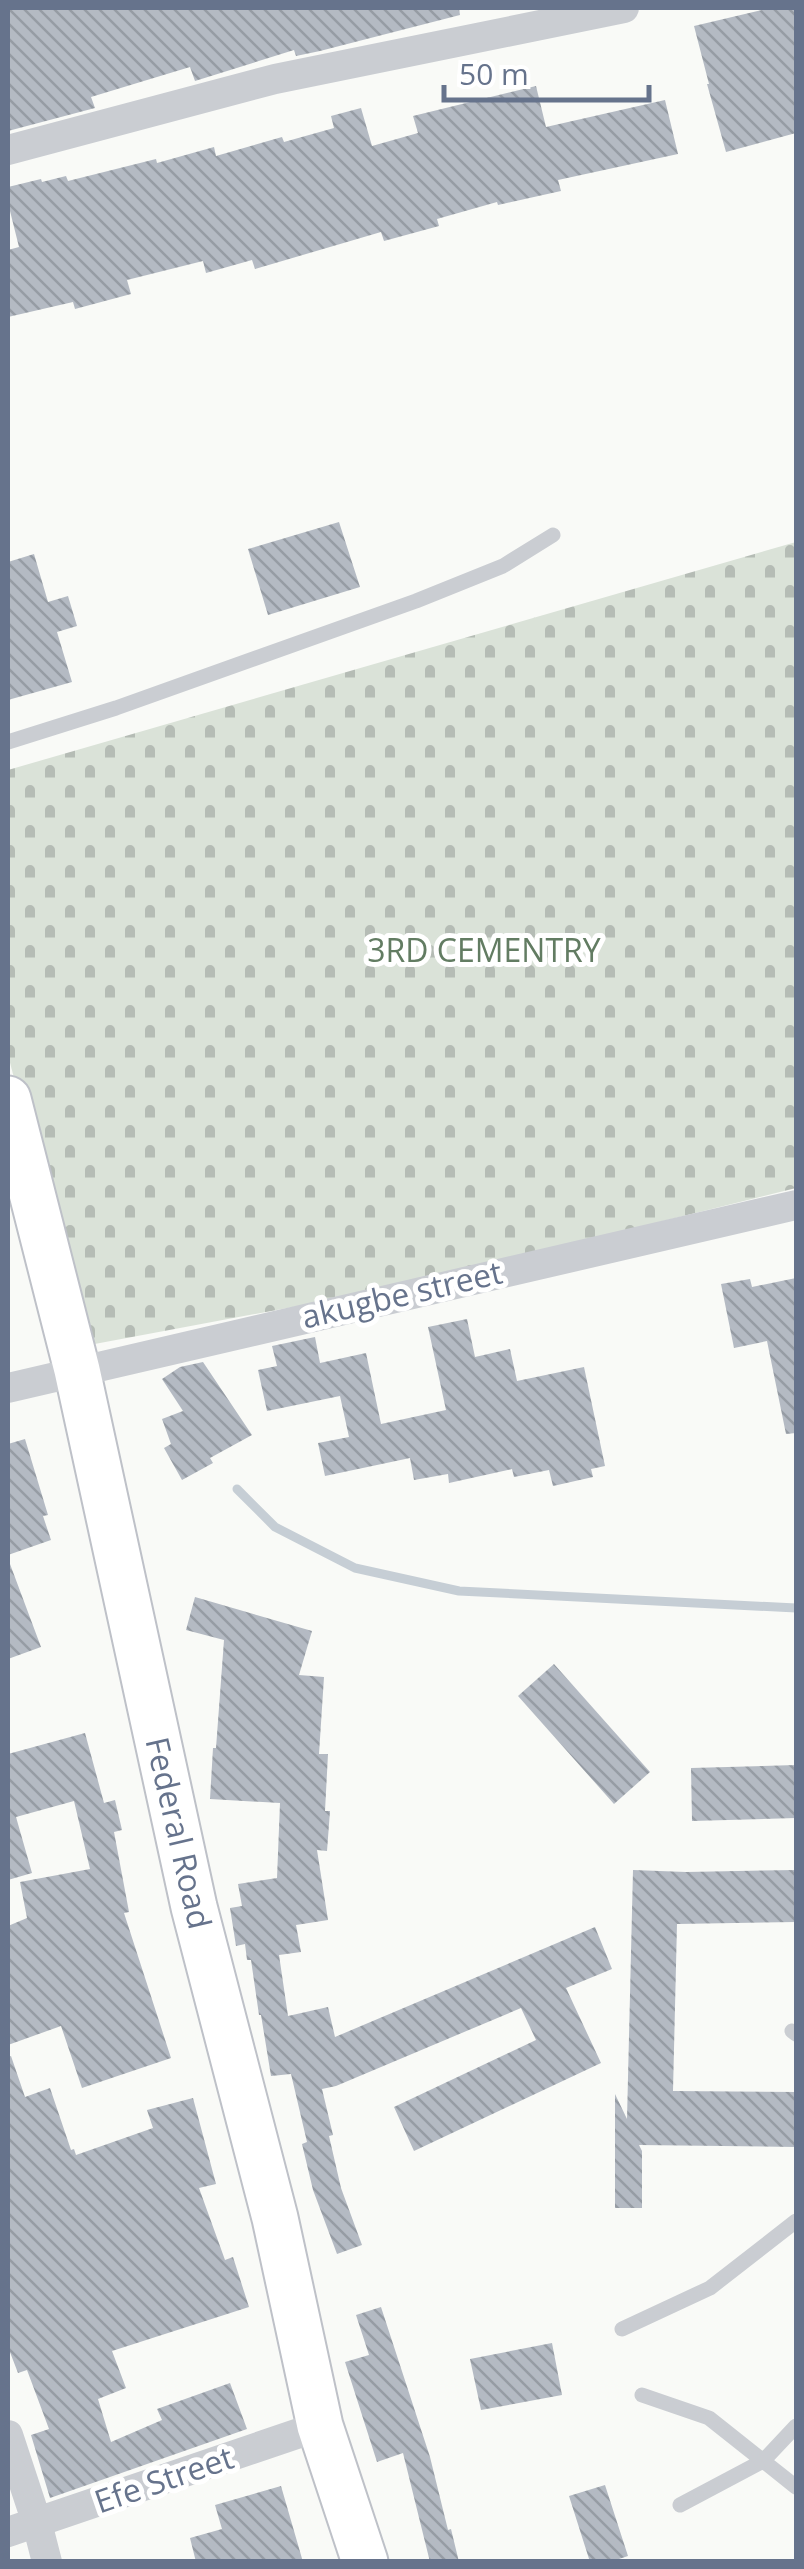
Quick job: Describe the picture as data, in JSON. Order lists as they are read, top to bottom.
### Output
{
  "streets": {
    "street": ["akugbe street", "Federal Road", "Efe Street"]
  },
  "crossings": [
    ["akugbe street", "Federal Road"],
    ["Federal Road", "Efe Street"]
  ],
  "parks": ["3RD CEMENTRY"],
  "scale_bar": "50 m"
}
